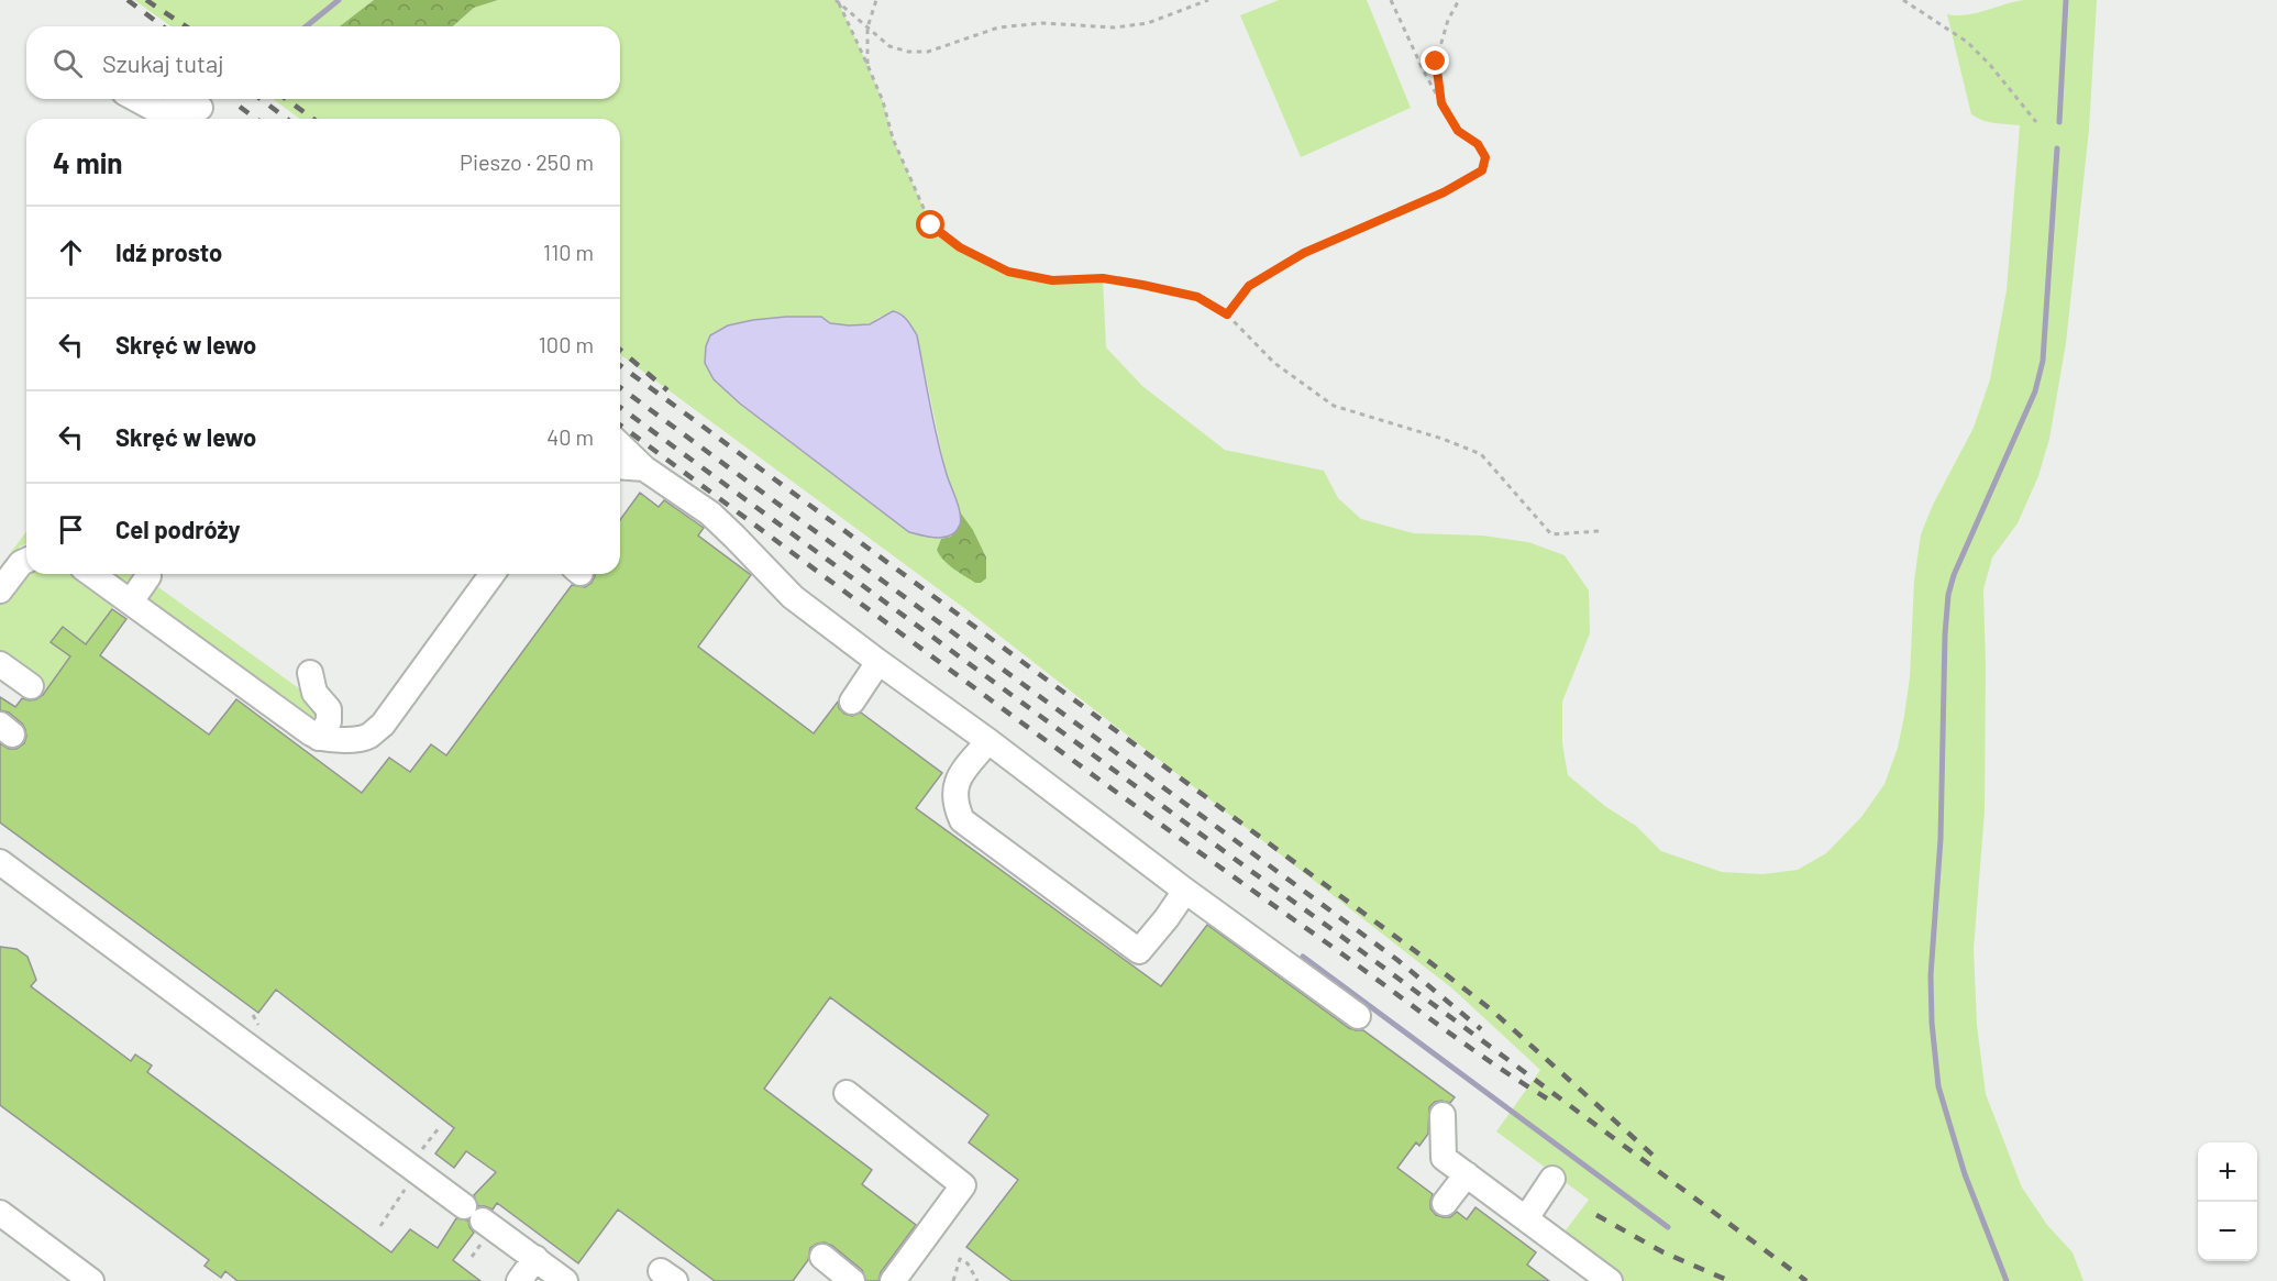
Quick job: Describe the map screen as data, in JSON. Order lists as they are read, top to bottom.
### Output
{
  "page": {
    "search": "Szukaj tutaj",
    "heading": ["4 min", "Pieszo · 250 m"],
    "list": [
      ["Idź prosto", "110 m"],
      ["Skręć w lewo", "100 m"],
      ["Skręć w lewo", "40 m"],
      "Cel podróży"
    ],
    "map_buttons": ["+", "−"]
  }
}
